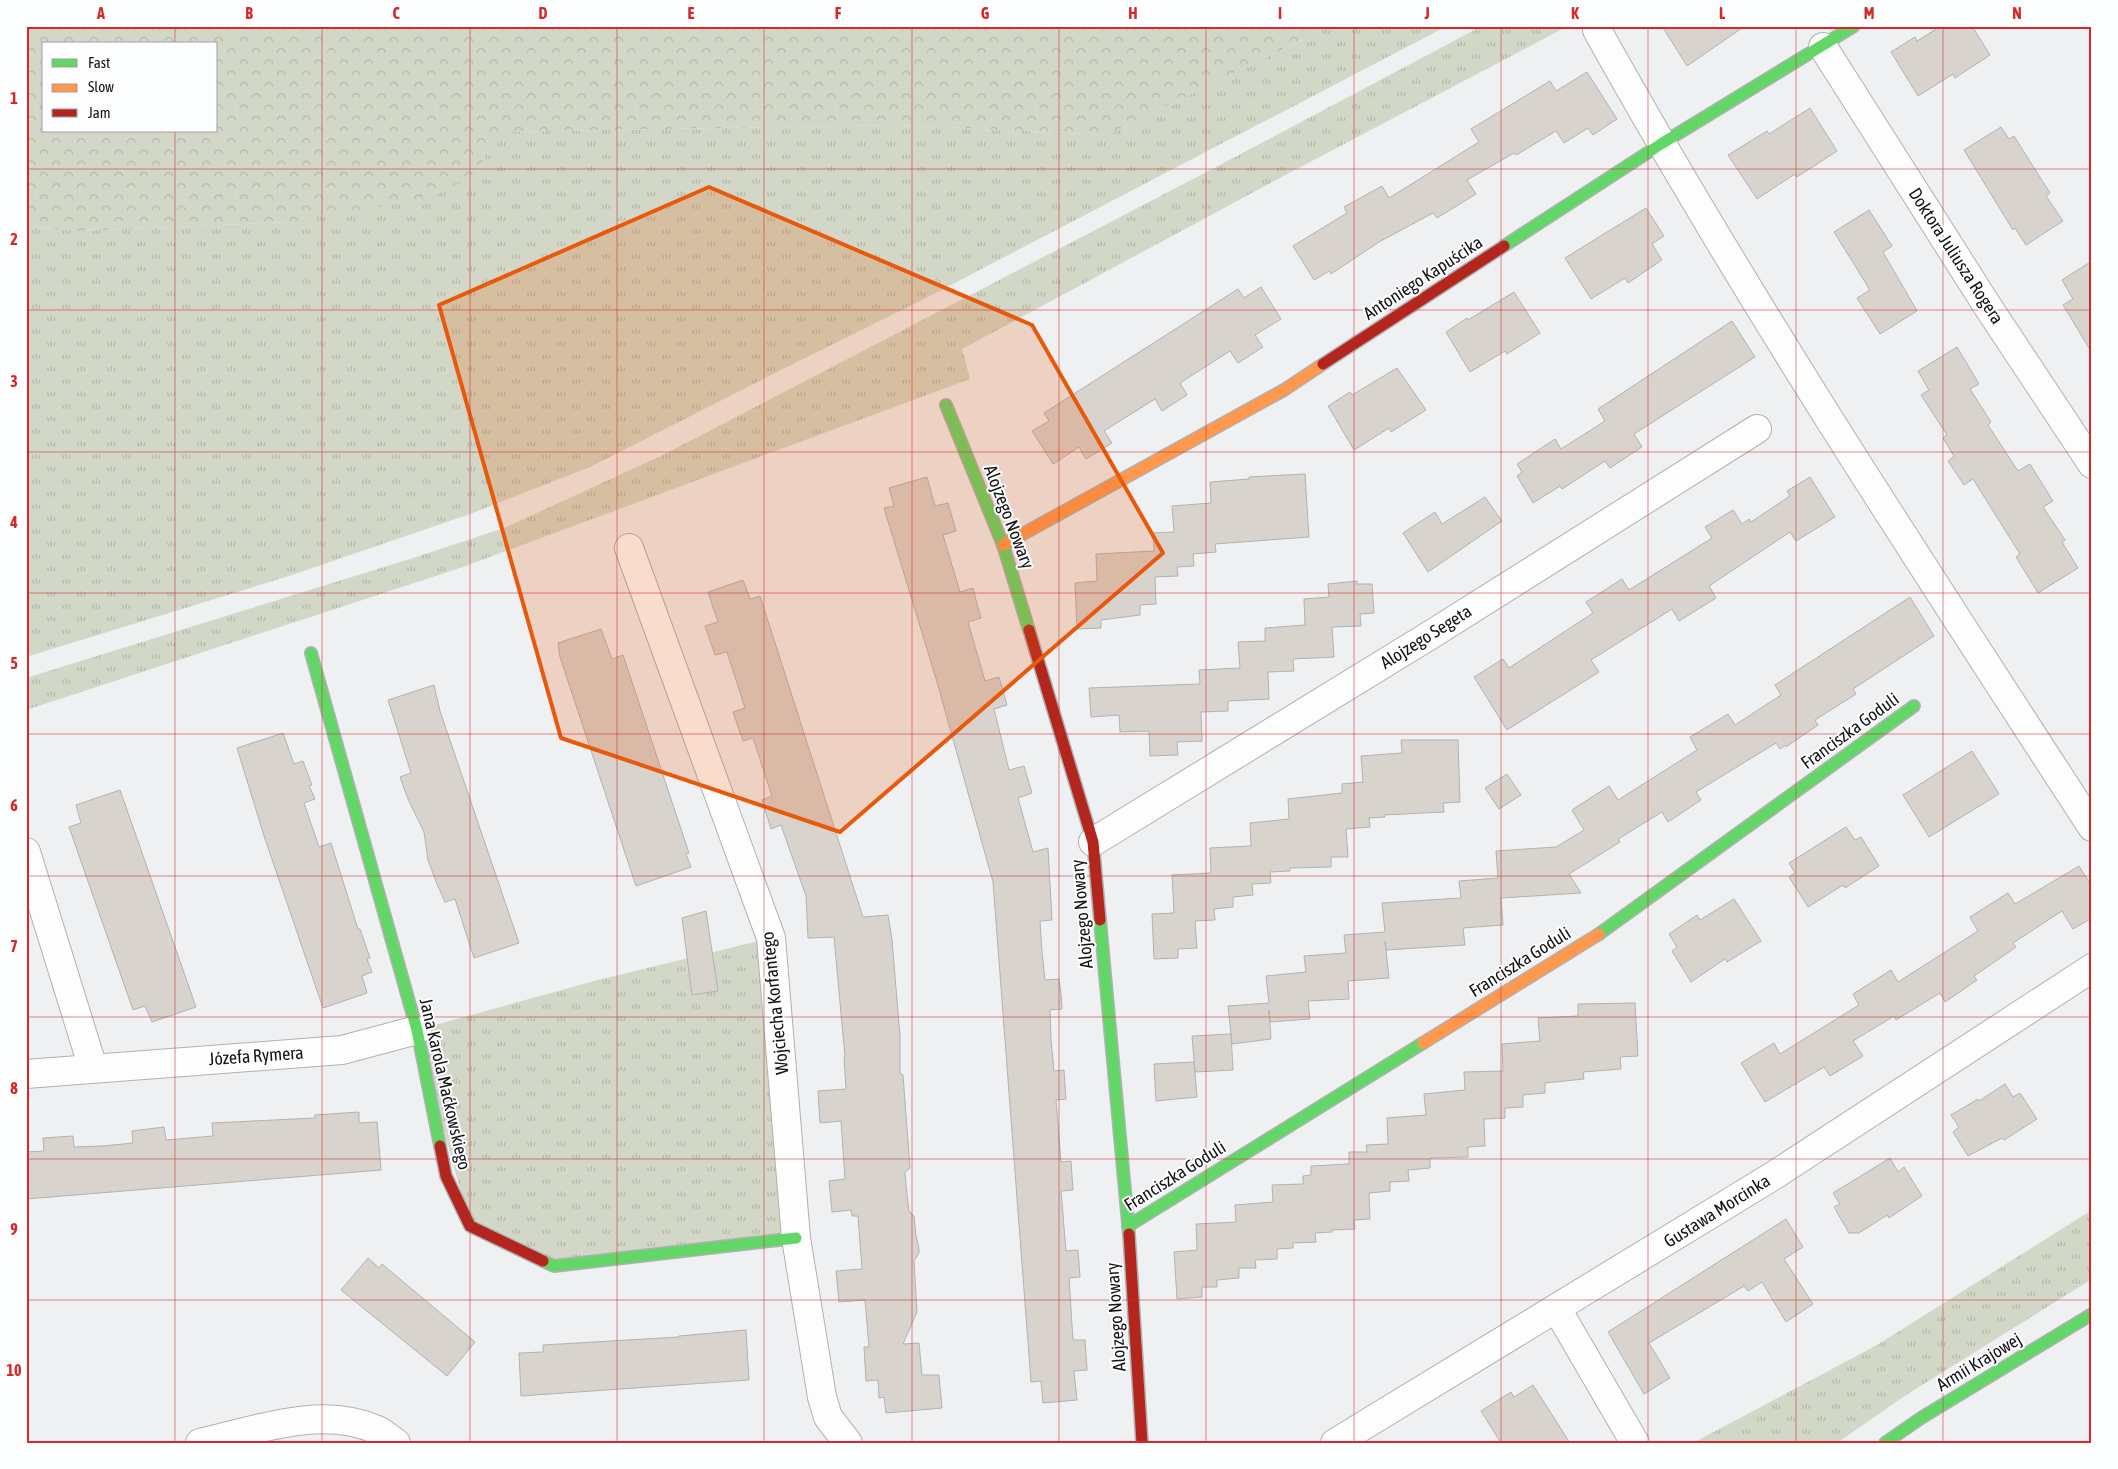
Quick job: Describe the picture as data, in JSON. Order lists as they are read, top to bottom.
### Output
{
  "streets": {
    "street": [
      "Doktora Juliusza Rogera",
      "Antoniego Kapuścika",
      "Alojzego Nowary",
      "Alojzego Segeta",
      "Franciszka Goduli",
      "Wojciecha Korfantego",
      "Józefa Rymera",
      "Jana Karola Maćkowskiego",
      "Gustawa Morcinka",
      "Armii Krajowej"
    ]
  },
  "crossings": [
    ["Doktora Juliusza Rogera", "Antoniego Kapuścika"],
    ["Antoniego Kapuścika", "Alojzego Nowary"],
    ["Alojzego Nowary", "Alojzego Segeta"],
    ["Alojzego Nowary", "Franciszka Goduli"],
    ["Wojciecha Korfantego", "Jana Karola Maćkowskiego"],
    ["Józefa Rymera", "Jana Karola Maćkowskiego"]
  ],
  "legend": ["Fast", "Slow", "Jam"],
  "grid": {
    "columns": [
      "A",
      "B",
      "C",
      "D",
      "E",
      "F",
      "G",
      "H",
      "I",
      "J",
      "K",
      "L",
      "M",
      "N"
    ],
    "rows": [
      "1",
      "2",
      "3",
      "4",
      "5",
      "6",
      "7",
      "8",
      "9",
      "10"
    ]
  }
}
